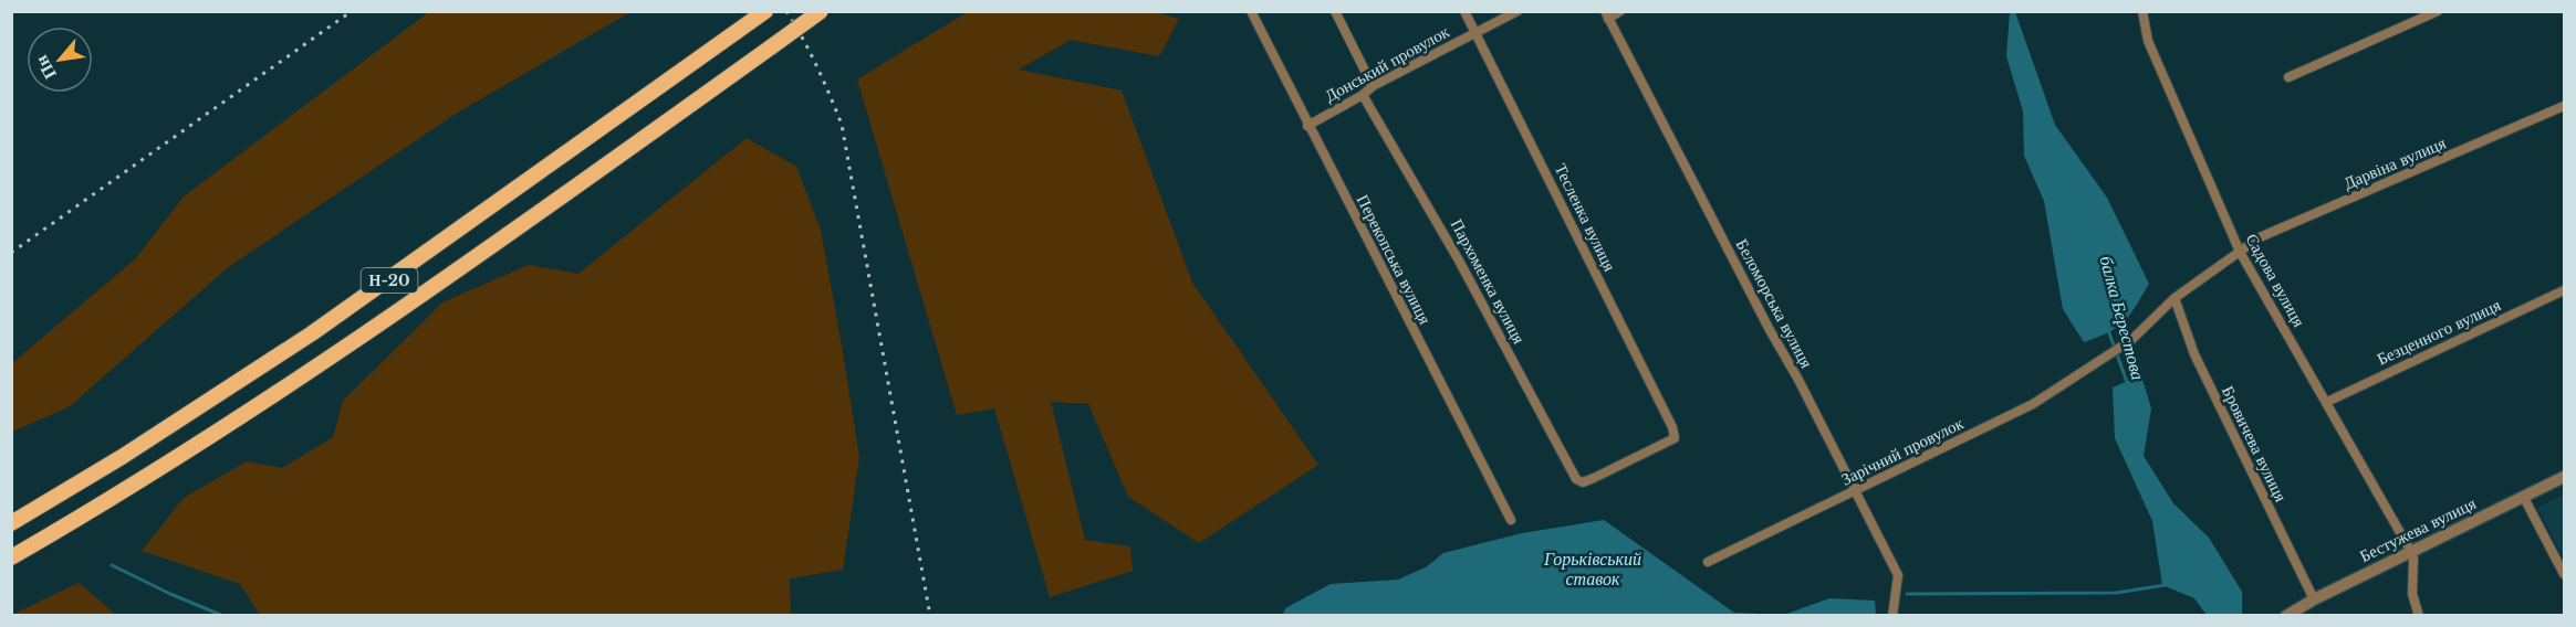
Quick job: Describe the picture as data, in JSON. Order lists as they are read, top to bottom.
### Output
{
  "streets": {
    "main road": ["Н-20"],
    "street": [
      "Донський провулок",
      "Дарвіна вулиця",
      "Тесленка вулиця",
      "Перекопська вулиця",
      "Садова вулиця",
      "Пархоменка вулиця",
      "Беломорська вулиця",
      "Безценного вулиця",
      "Бровичева вулиця",
      "Зарічний провулок",
      "Бестужева вулиця"
    ]
  },
  "crossings": [
    ["Донський провулок", "Тесленка вулиця"],
    ["Донський провулок", "Перекопська вулиця"],
    ["Донський провулок", "Пархоменка вулиця"],
    ["Дарвіна вулиця", "Садова вулиця"],
    ["Дарвіна вулиця", "Бровичева вулиця"],
    ["Дарвіна вулиця", "Зарічний провулок"],
    ["Тесленка вулиця", "Пархоменка вулиця"],
    ["Садова вулиця", "Безценного вулиця"],
    ["Садова вулиця", "Бестужева вулиця"],
    ["Беломорська вулиця", "Зарічний провулок"],
    ["Бровичева вулиця", "Зарічний провулок"],
    ["Бровичева вулиця", "Бестужева вулиця"]
  ],
  "water": ["балка Берестова", "Горьківський ставок"],
  "north": "bottom left"
}
